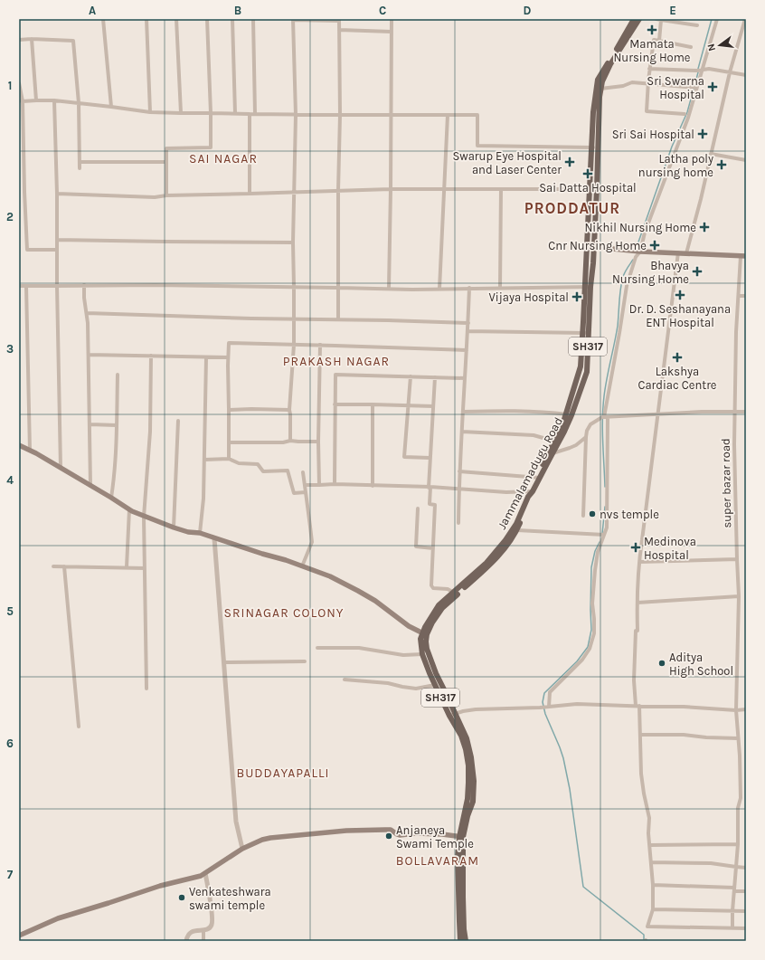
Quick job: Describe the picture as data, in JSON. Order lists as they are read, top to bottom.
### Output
{
  "streets": {
    "main road": ["SH317", "Jammalamadugu Road"],
    "street": ["super bazar road"]
  },
  "crossings": [
    ["SH317", "Jammalamadugu Road"]
  ],
  "districts": [
    "SAI NAGAR",
    "PRODDATUR",
    "PRAKASH NAGAR",
    "SRINAGAR COLONY",
    "BUDDAYAPALLI",
    "BOLLAVARAM"
  ],
  "places": {
    "health": [
      "Mamata Nursing Home",
      "Sri Swarna Hospital",
      "Sri Sai Hospital",
      "Swarup Eye Hospital and Laser Center",
      "Latha poly nursing home",
      "Sai Datta Hospital",
      "Nikhil Nursing Home",
      "Cnr Nursing Home",
      "Bhavya Nursing Home",
      "Dr. D. Seshanayana ENT Hospital",
      "Vijaya Hospital",
      "Lakshya Cardiac Centre",
      "Medinova Hospital"
    ],
    "other": [
      "nvs temple",
      "Aditya High School",
      "Anjaneya Swami Temple",
      "Venkateshwara swami temple"
    ]
  },
  "north": "left",
  "grid": {
    "columns": [
      "A",
      "B",
      "C",
      "D",
      "E"
    ],
    "rows": [
      "1",
      "2",
      "3",
      "4",
      "5",
      "6",
      "7"
    ]
  }
}
